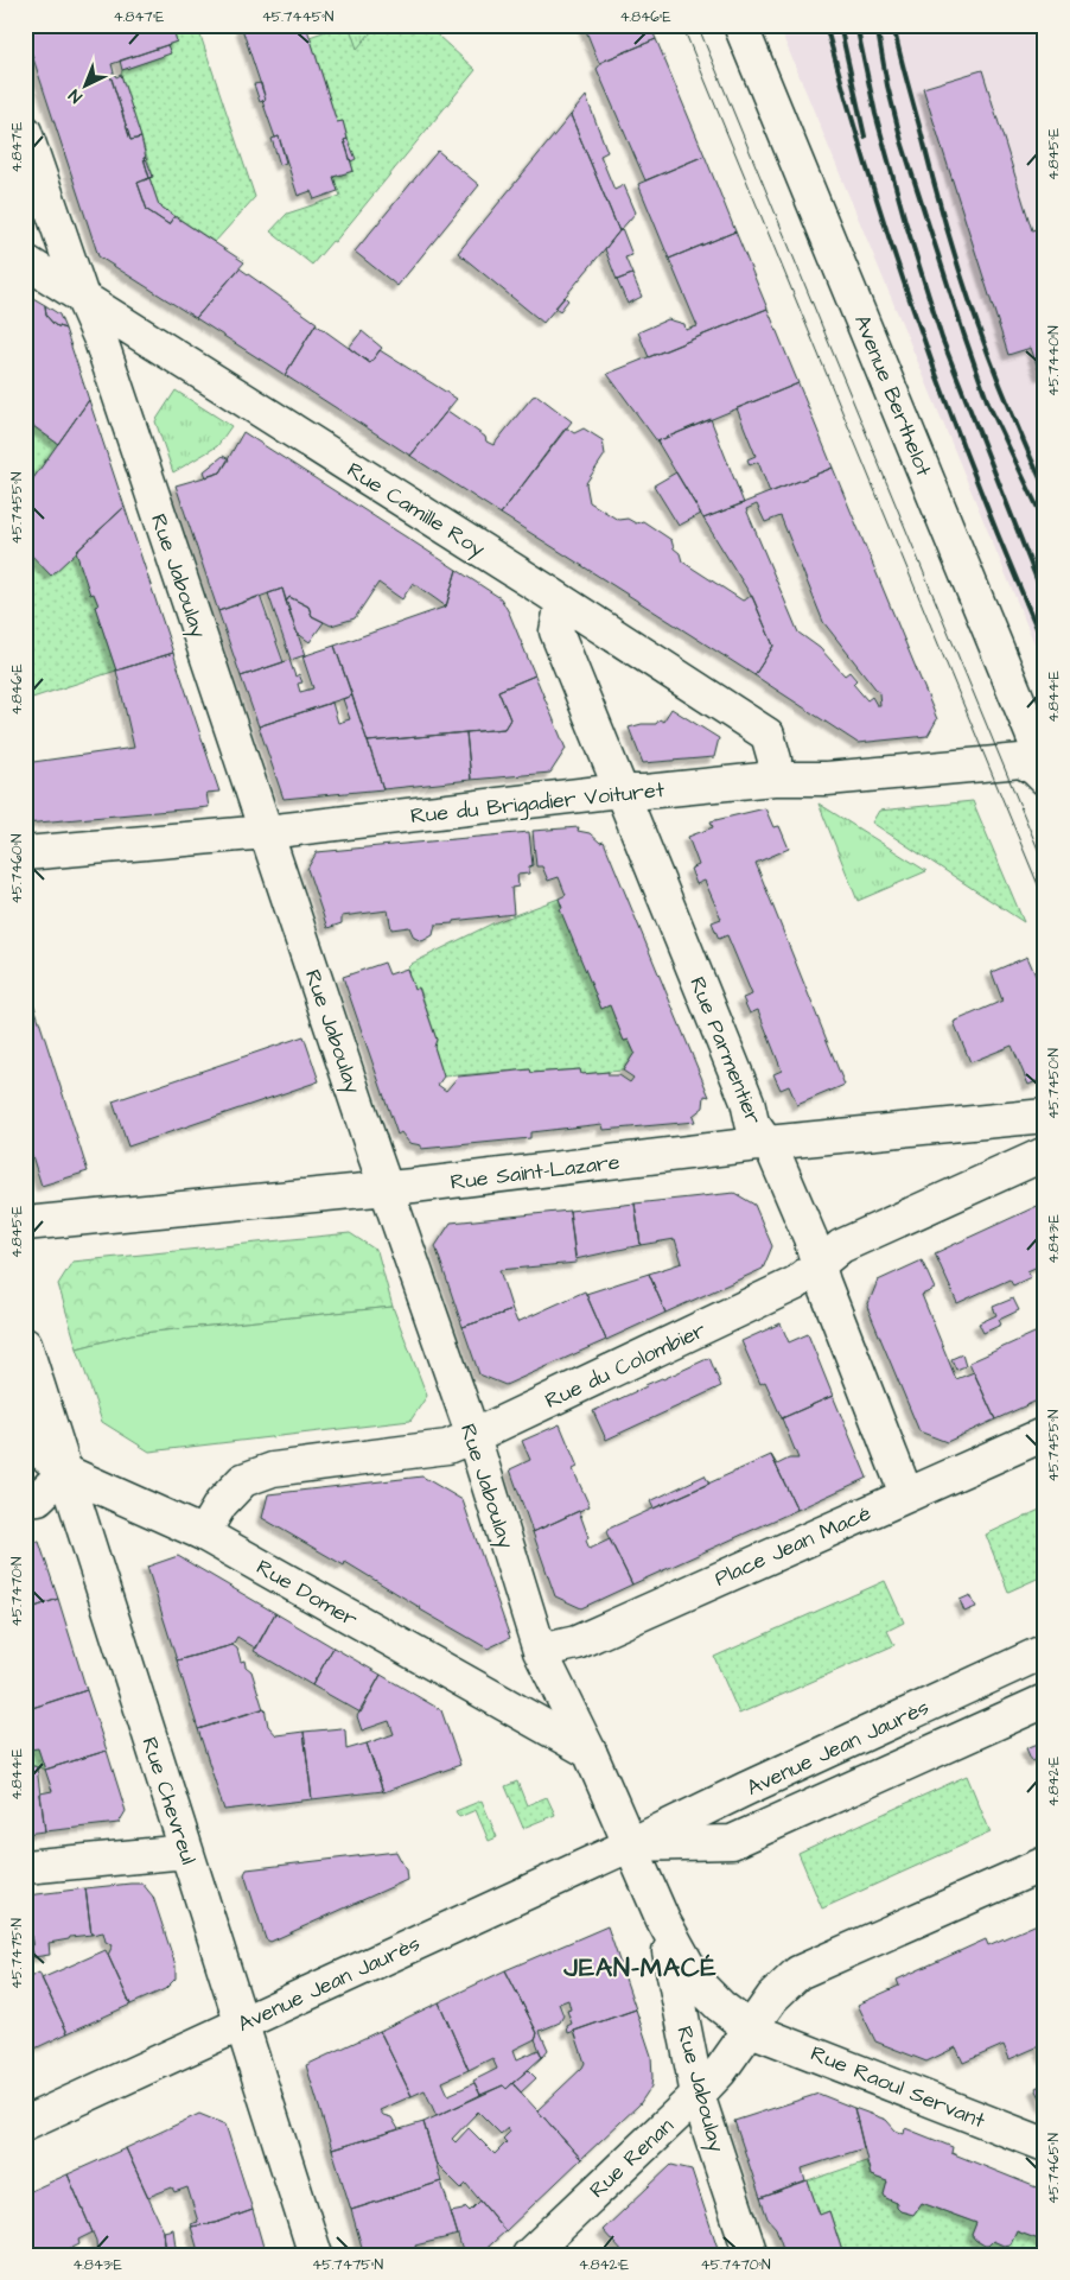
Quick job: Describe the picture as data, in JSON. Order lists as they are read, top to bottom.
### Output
{
  "streets": {
    "street": [
      "Avenue Berthelot",
      "Rue Camille Roy",
      "Rue Jaboulay",
      "Rue du Brigadier Voituret",
      "Rue Parmentier",
      "Rue Saint-Lazare",
      "Rue du Colombier",
      "Place Jean Macé",
      "Rue Domer",
      "Avenue Jean Jaurès",
      "Rue Chevreul",
      "Rue Raoul Servant",
      "Rue Renan"
    ]
  },
  "crossings": [
    ["Rue Camille Roy", "Rue Jaboulay"],
    ["Rue Camille Roy", "Rue du Brigadier Voituret"],
    ["Rue Camille Roy", "Rue Parmentier"],
    ["Rue Jaboulay", "Rue du Brigadier Voituret"],
    ["Rue Jaboulay", "Rue Saint-Lazare"],
    ["Rue Jaboulay", "Rue du Colombier"],
    ["Rue Jaboulay", "Place Jean Macé"],
    ["Rue Jaboulay", "Rue Domer"],
    ["Rue Jaboulay", "Avenue Jean Jaurès"],
    ["Rue Jaboulay", "Rue Raoul Servant"],
    ["Rue Jaboulay", "Rue Renan"],
    ["Rue du Brigadier Voituret", "Rue Parmentier"],
    ["Rue Parmentier", "Rue Saint-Lazare"],
    ["Rue Parmentier", "Rue du Colombier"],
    ["Rue Parmentier", "Place Jean Macé"],
    ["Rue du Colombier", "Rue Domer"],
    ["Rue Domer", "Rue Chevreul"],
    ["Avenue Jean Jaurès", "Rue Chevreul"],
    ["Rue Raoul Servant", "Rue Renan"]
  ],
  "districts": ["JEAN-MACÉ"],
  "north": "bottom left",
  "coordinates": [
    "4.847°E",
    "45.7445°N",
    "4.846°E",
    "4.845°E",
    "45.7440°N",
    "45.7455°N",
    "4.844°E",
    "45.7460°N",
    "45.7450°N",
    "4.843°E",
    "45.7470°N",
    "4.842°E",
    "45.7475°N",
    "45.7465°N"
  ]
}
